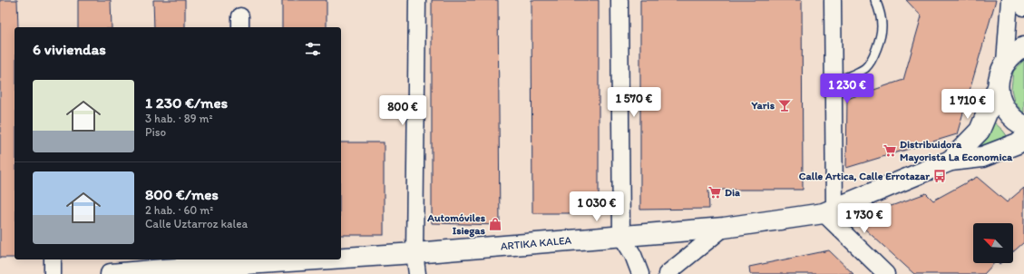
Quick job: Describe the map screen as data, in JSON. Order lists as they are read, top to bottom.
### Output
{
  "streets": {
    "street": ["ARTIKA KALEA"]
  },
  "places": {
    "bar": ["Yaris"],
    "supermarket": ["Distribuidora Mayorista La Economica", "Dia"],
    "bus stop": ["Calle Artica, Calle Errotazar"],
    "shop": ["Automóviles Isiegas"]
  },
  "north": "top left",
  "page": {
    "heading": "6 viviendas",
    "list": [
      {
        "name": "1 230 €/mes",
        "note": "3 hab. · 89 m² · Piso"
      },
      {
        "name": "800 €/mes",
        "note": "2 hab. · 60 m² · Calle Uztarroz kalea"
      }
    ],
    "price": [
      "1 230 €",
      "1 570 €",
      "1 710 €",
      "800 €",
      "1 030 €",
      "1 730 €"
    ]
  }
}
